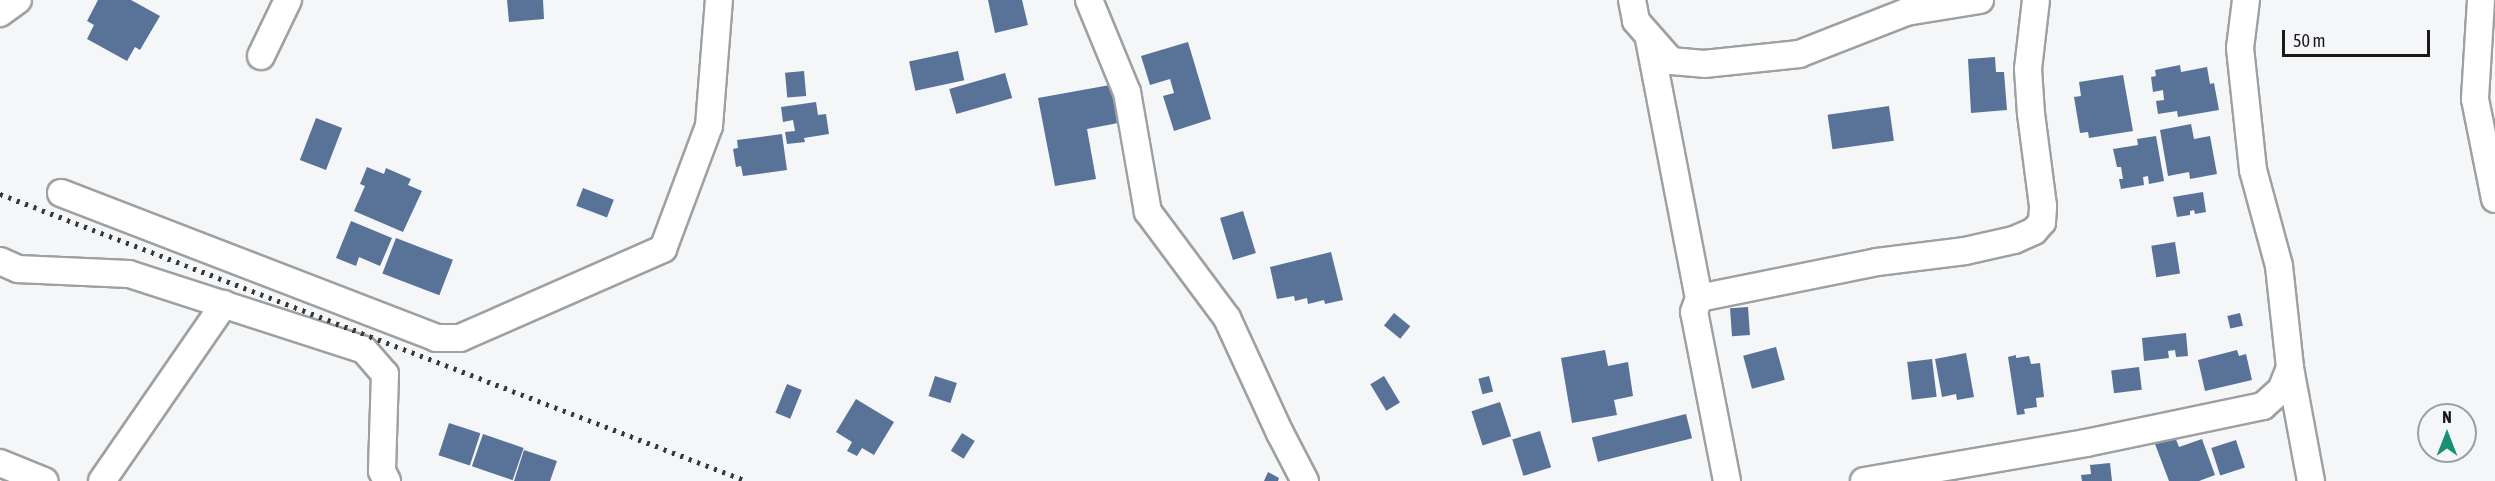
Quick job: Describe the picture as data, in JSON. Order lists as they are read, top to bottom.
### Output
{
  "scale_bar": "50 m",
  "north": "top"
}
